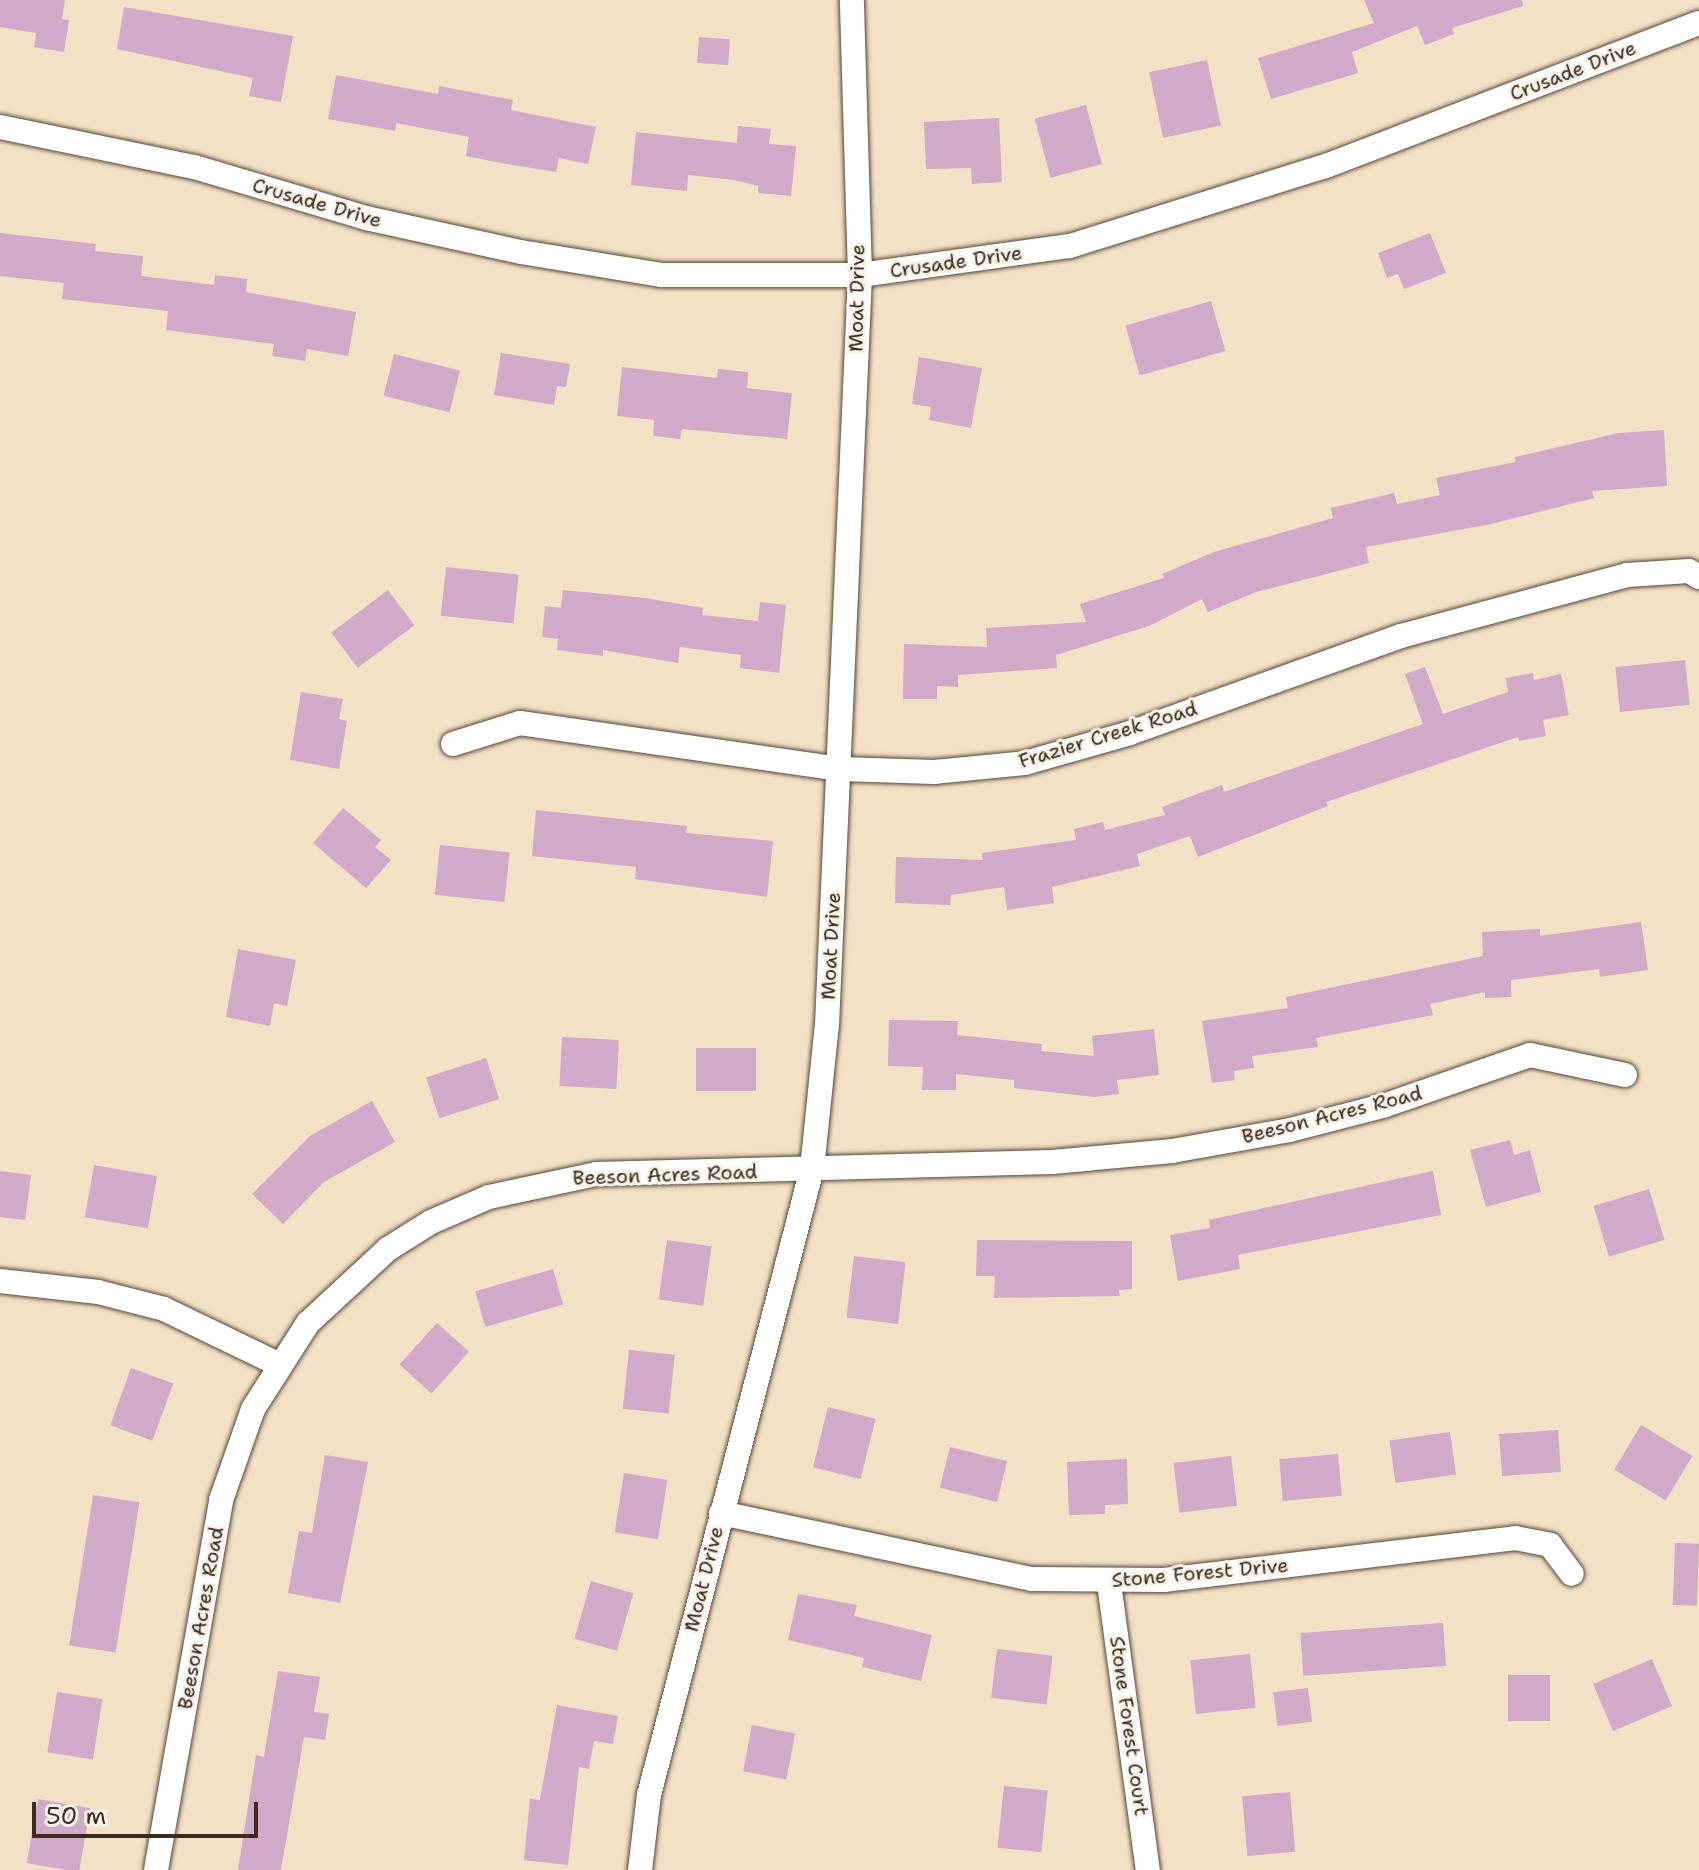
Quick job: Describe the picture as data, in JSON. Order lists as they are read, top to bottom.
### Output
{
  "streets": {
    "street": [
      "Crusade Drive",
      "Moat Drive",
      "Frazier Creek Road",
      "Beeson Acres Road",
      "Stone Forest Drive",
      "Stone Forest Court"
    ]
  },
  "crossings": [
    ["Crusade Drive", "Moat Drive"],
    ["Moat Drive", "Frazier Creek Road"],
    ["Moat Drive", "Beeson Acres Road"],
    ["Moat Drive", "Stone Forest Drive"],
    ["Stone Forest Drive", "Stone Forest Court"]
  ],
  "scale_bar": "50 m"
}
